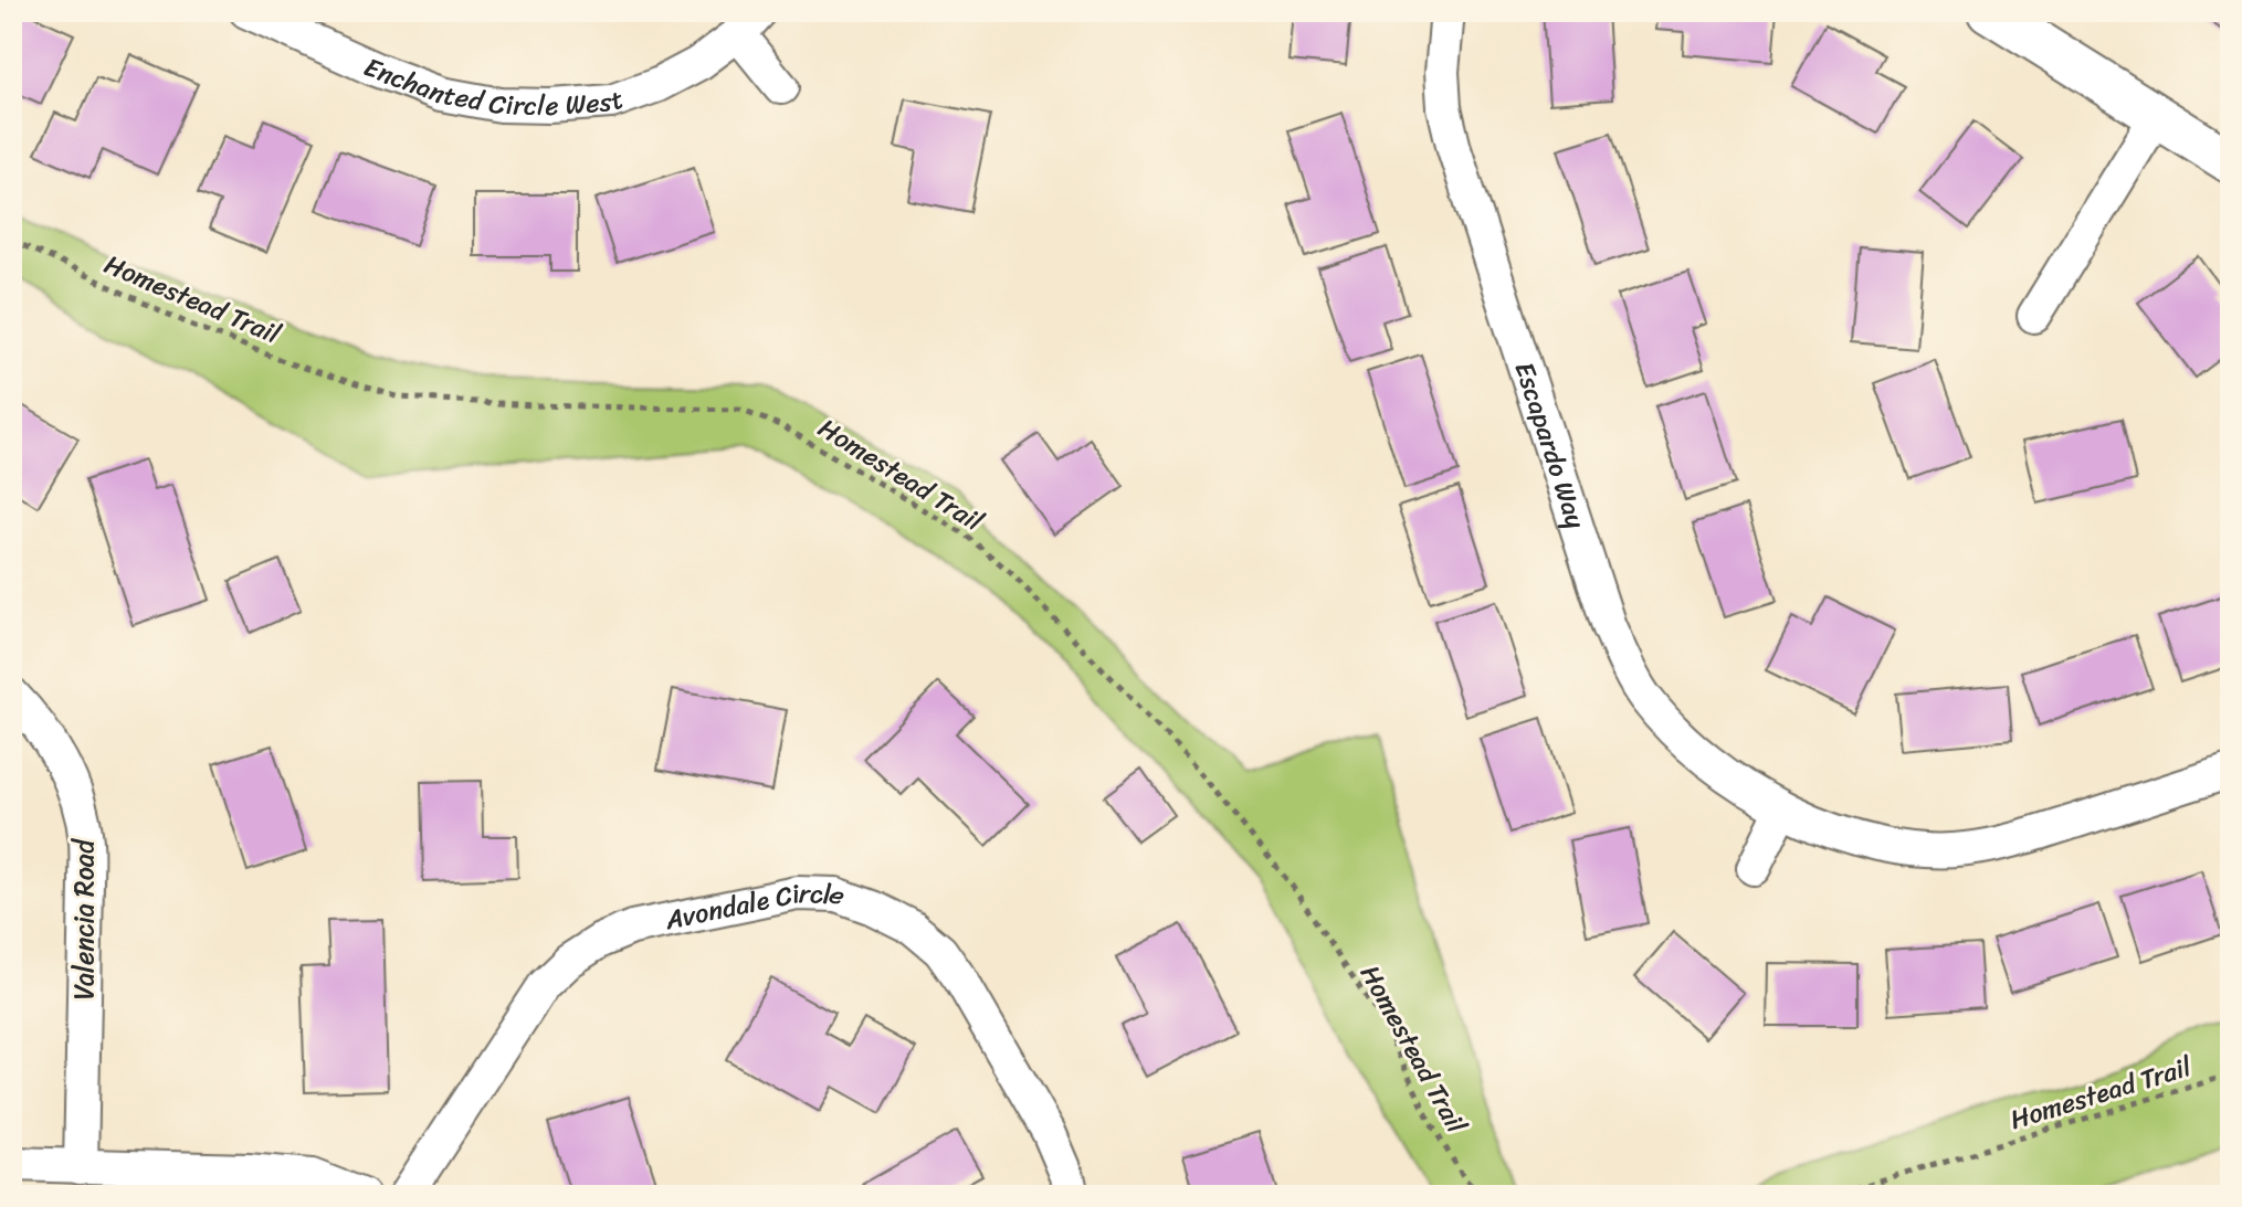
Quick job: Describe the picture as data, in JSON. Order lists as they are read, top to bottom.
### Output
{
  "streets": {
    "street": [
      "Enchanted Circle West",
      "Escapardo Way",
      "Avondale Circle",
      "Valencia Road"
    ],
    "path": ["Homestead Trail"]
  }
}
